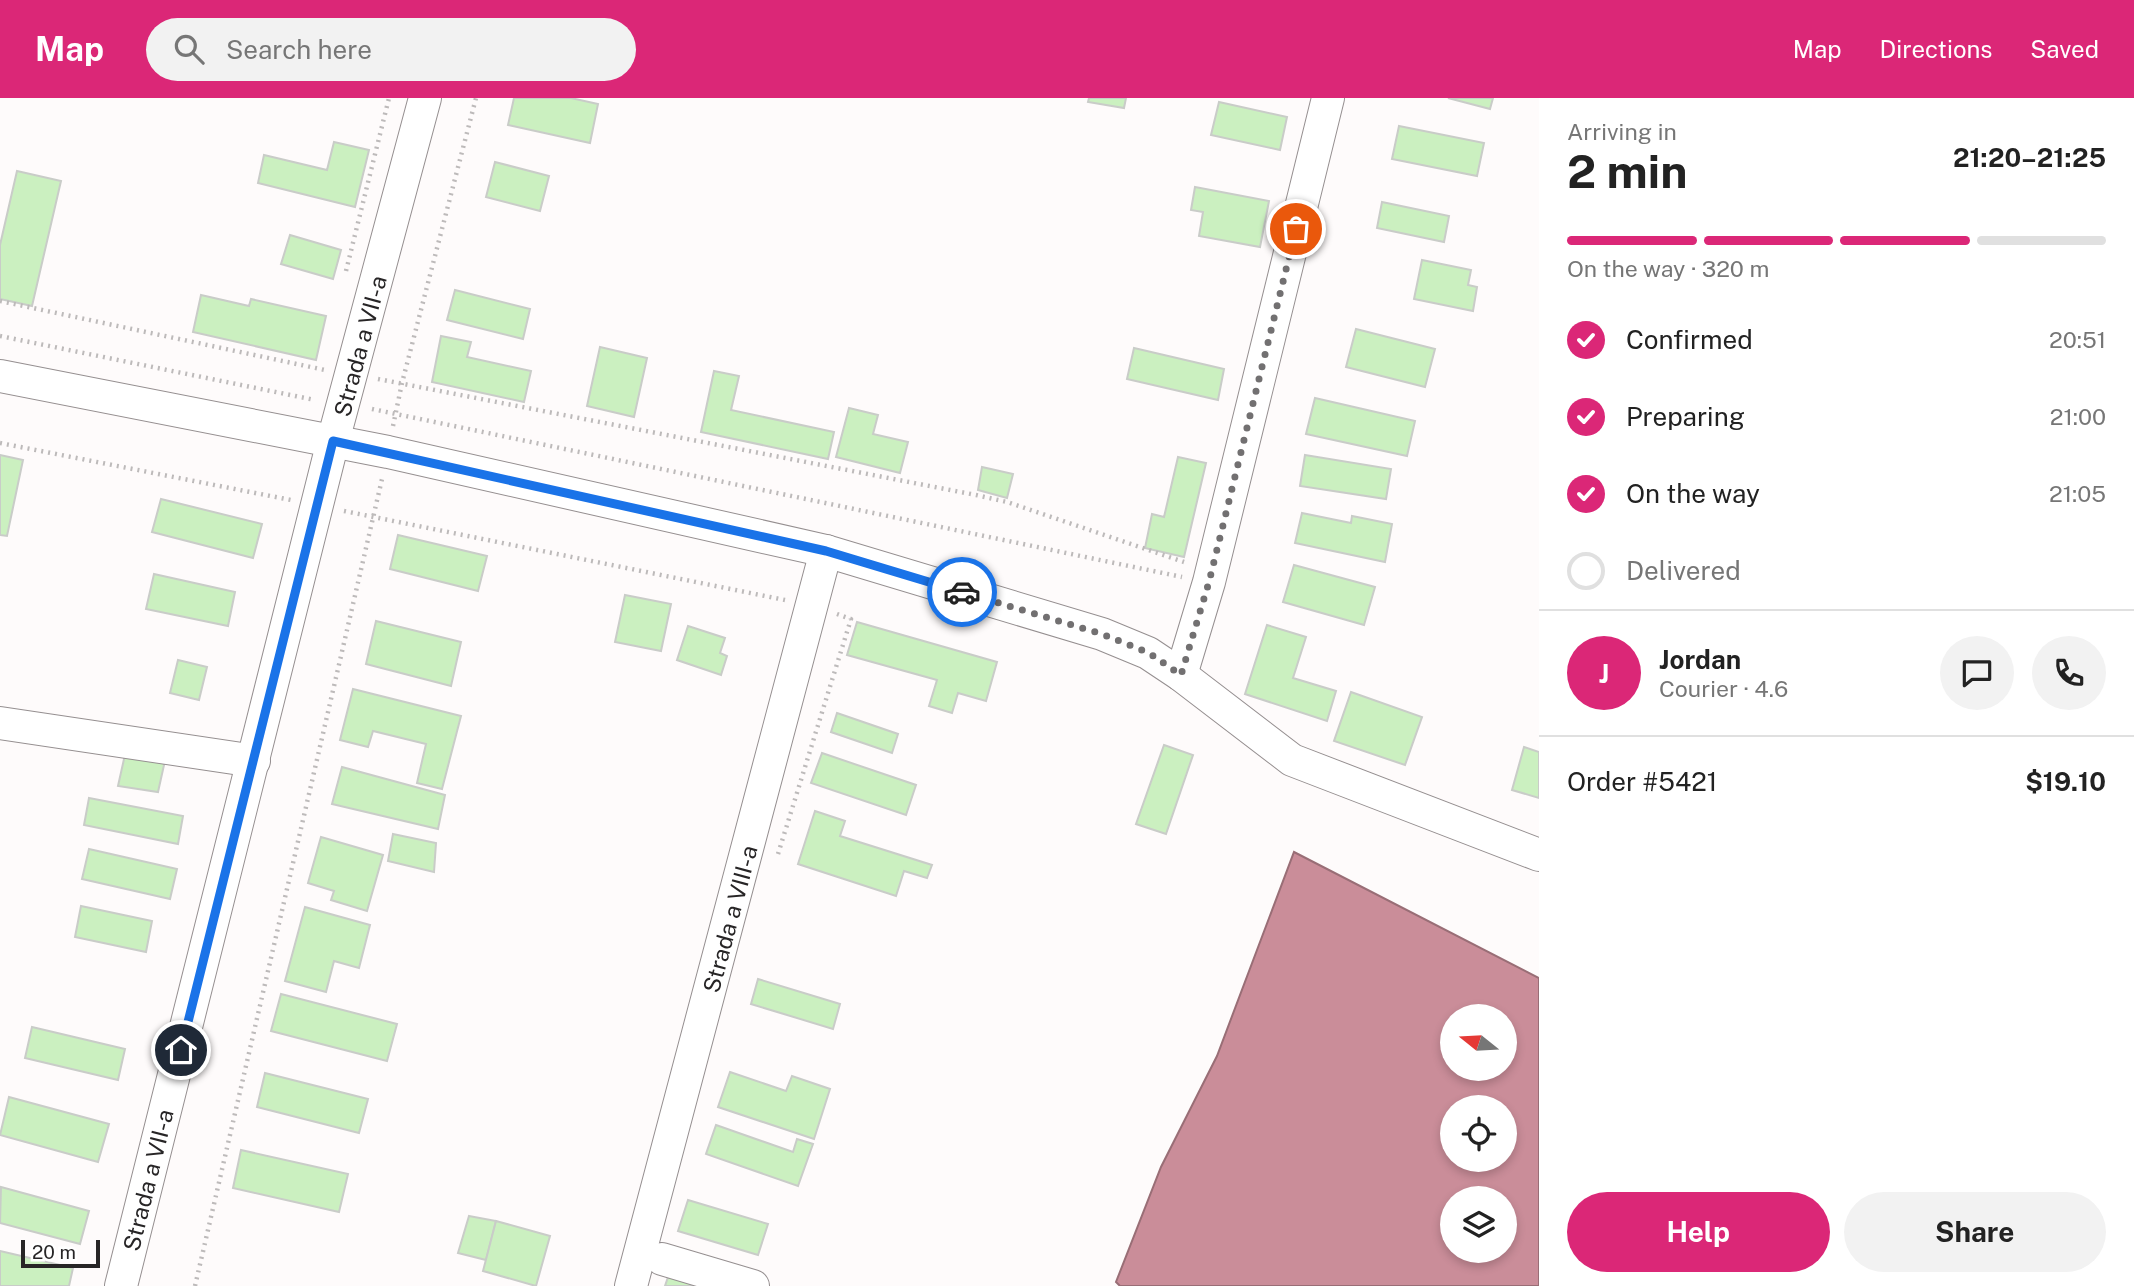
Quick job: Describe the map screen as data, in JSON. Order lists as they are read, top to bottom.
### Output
{
  "streets": {
    "street": ["Strada a VII-a", "Strada a VIII-a"]
  },
  "scale_bar": "20 m",
  "north": "left",
  "page": {
    "header": "Map",
    "search": "Search here",
    "nav": ["Map", "Directions", "Saved"],
    "heading": ["2 min", "Arriving in", "21:20–21:25"],
    "panel": [
      "Jordan",
      "Courier · 4.6",
      "Order #5421",
      "$19.10"
    ],
    "bar": "On the way · 320 m",
    "list": [
      ["Confirmed", "20:51"],
      ["Preparing", "21:00"],
      ["On the way", "21:05"],
      "Delivered"
    ],
    "round": "J",
    "buttons": ["Help", "Share"],
    "scale": "20 m"
  }
}
